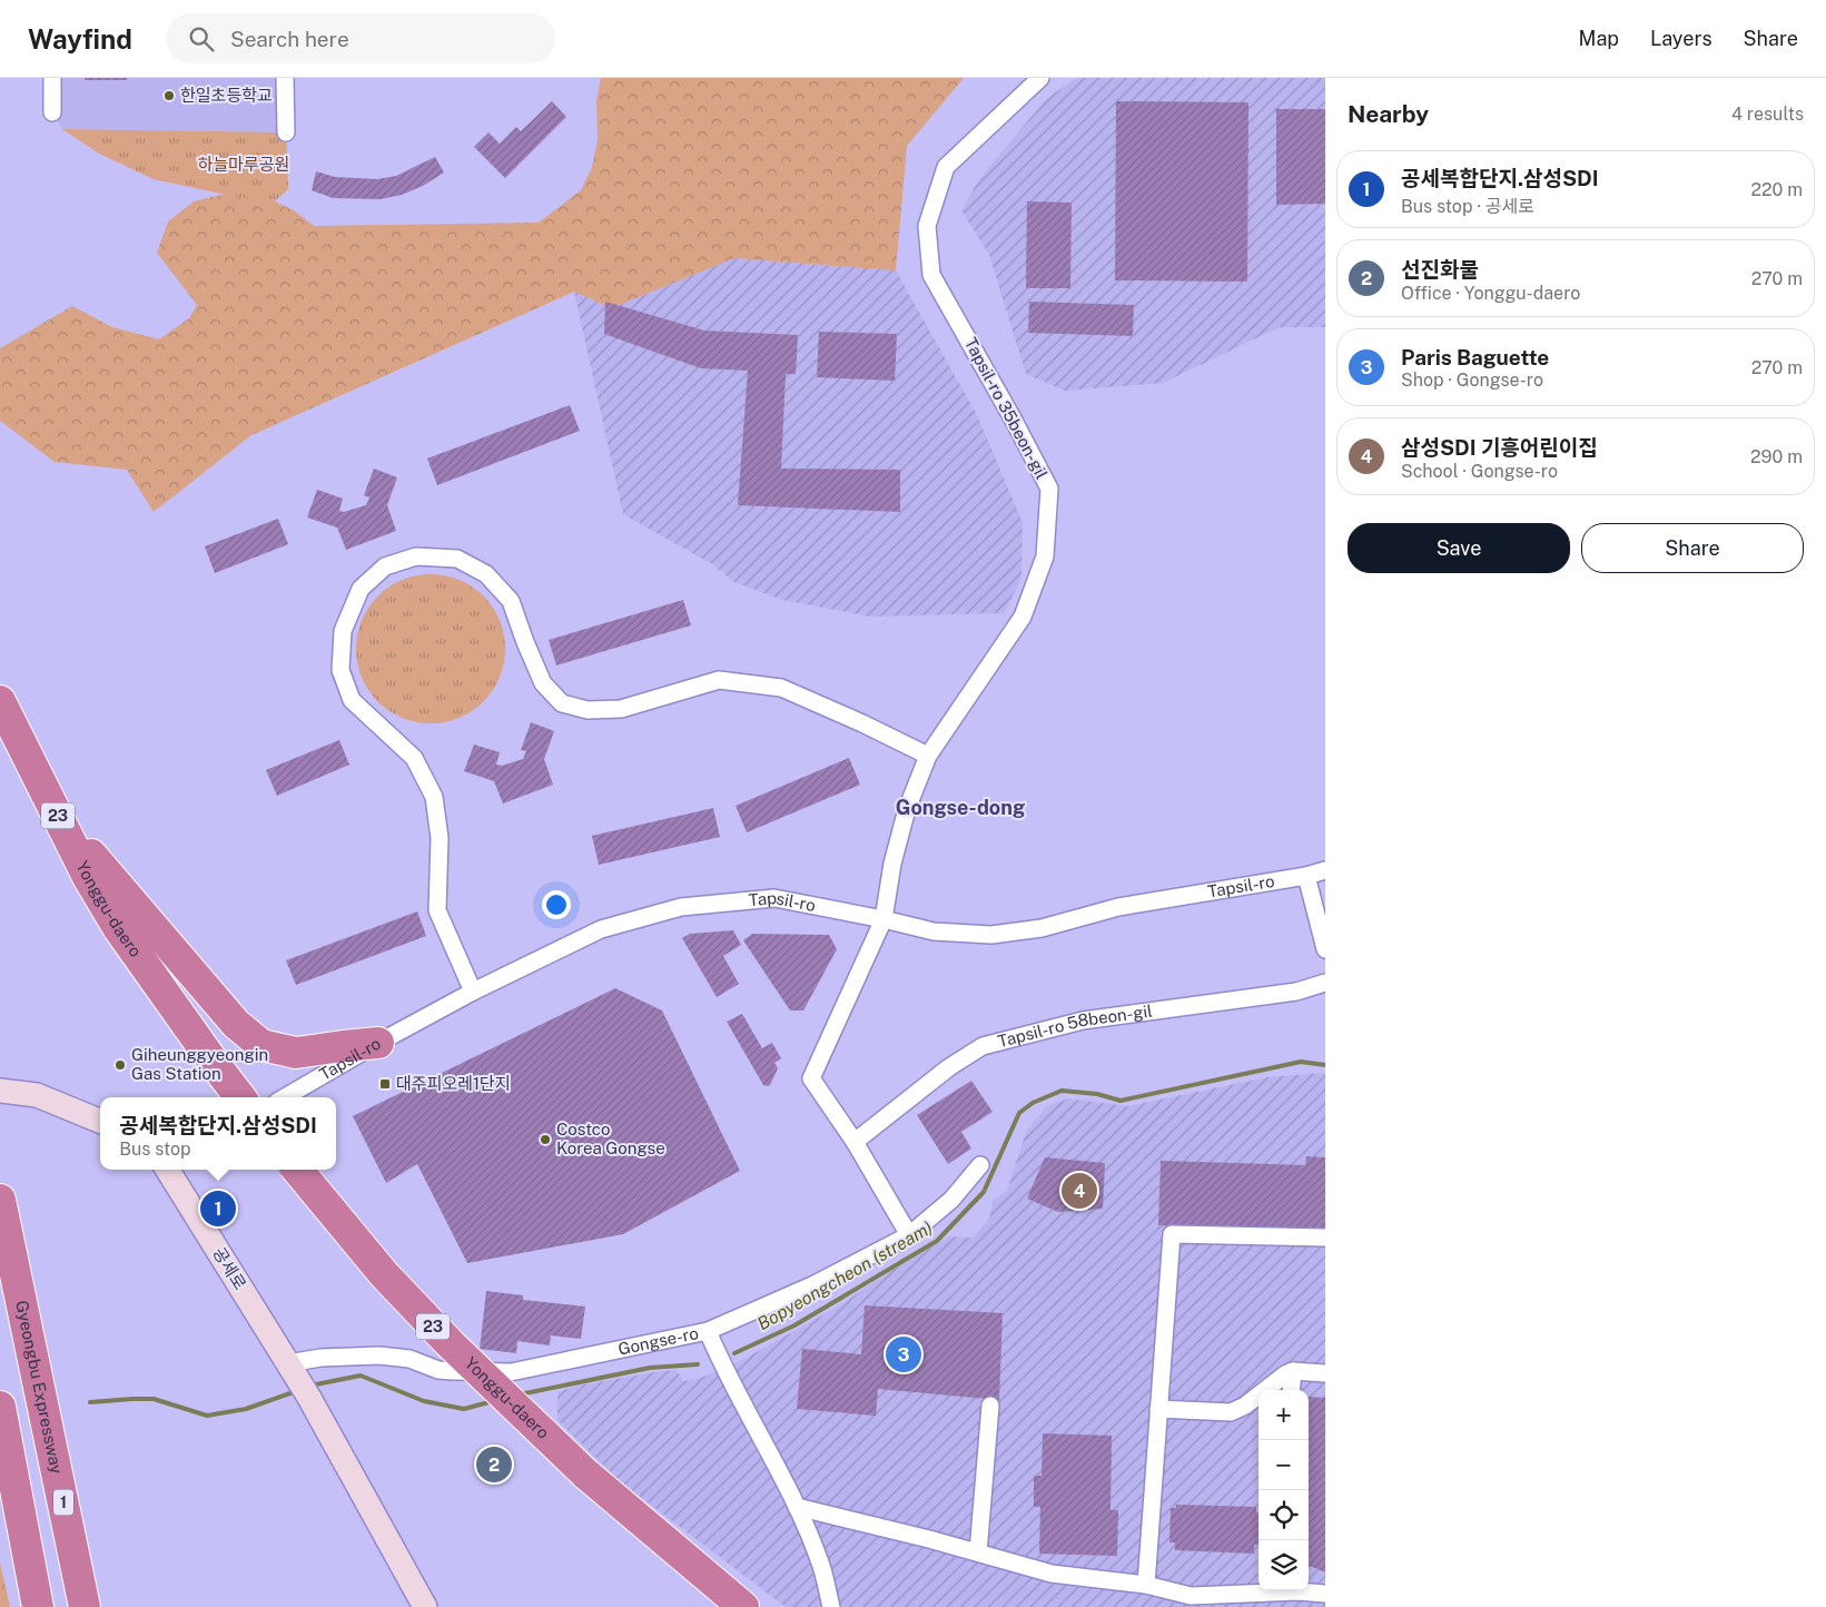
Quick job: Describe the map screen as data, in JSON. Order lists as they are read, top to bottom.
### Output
{
  "streets": {
    "highway": [
      "23",
      "Yonggu-daero",
      "Gyeongbu Expressway",
      "1"
    ],
    "street": [
      "Tapsil-ro 35beon-gil",
      "Tapsil-ro",
      "Tapsil-ro 58beon-gil",
      "공세로",
      "Gongse-ro"
    ]
  },
  "crossings": [
    ["Tapsil-ro 35beon-gil", "Tapsil-ro"],
    ["Tapsil-ro 35beon-gil", "Tapsil-ro 58beon-gil"],
    ["공세로", "Gongse-ro"]
  ],
  "districts": ["Gongse-dong"],
  "water": ["Bopyeongcheon (stream)"],
  "parks": ["하늘마루공원"],
  "places": {
    "other": ["한일초등학교", "Giheunggyeongin Gas Station", "Costco Korea Gongse"],
    "transit": ["대주피오레1단지"]
  },
  "page": {
    "header": "Wayfind",
    "search": "Search here",
    "nav": ["Map", "Layers", "Share"],
    "heading": ["Nearby", "4 results"],
    "list": [
      {
        "mark": "1",
        "name": "공세복합단지.삼성SDI",
        "note": "Bus stop · 공세로",
        "value": "220 m"
      },
      {
        "mark": "2",
        "name": "선진화물",
        "note": "Office · Yonggu-daero",
        "value": "270 m"
      },
      {
        "mark": "3",
        "name": "Paris Baguette",
        "note": "Shop · Gongse-ro",
        "value": "270 m"
      },
      {
        "mark": "4",
        "name": "삼성SDI 기흥어린이집",
        "note": "School · Gongse-ro",
        "value": "290 m"
      }
    ],
    "buttons": ["Save", "Share"],
    "popup": ["공세복합단지.삼성SDI", "Bus stop"],
    "pins": [
      "4",
      "1",
      "3",
      "2"
    ],
    "map_buttons": ["+", "−"]
  }
}
